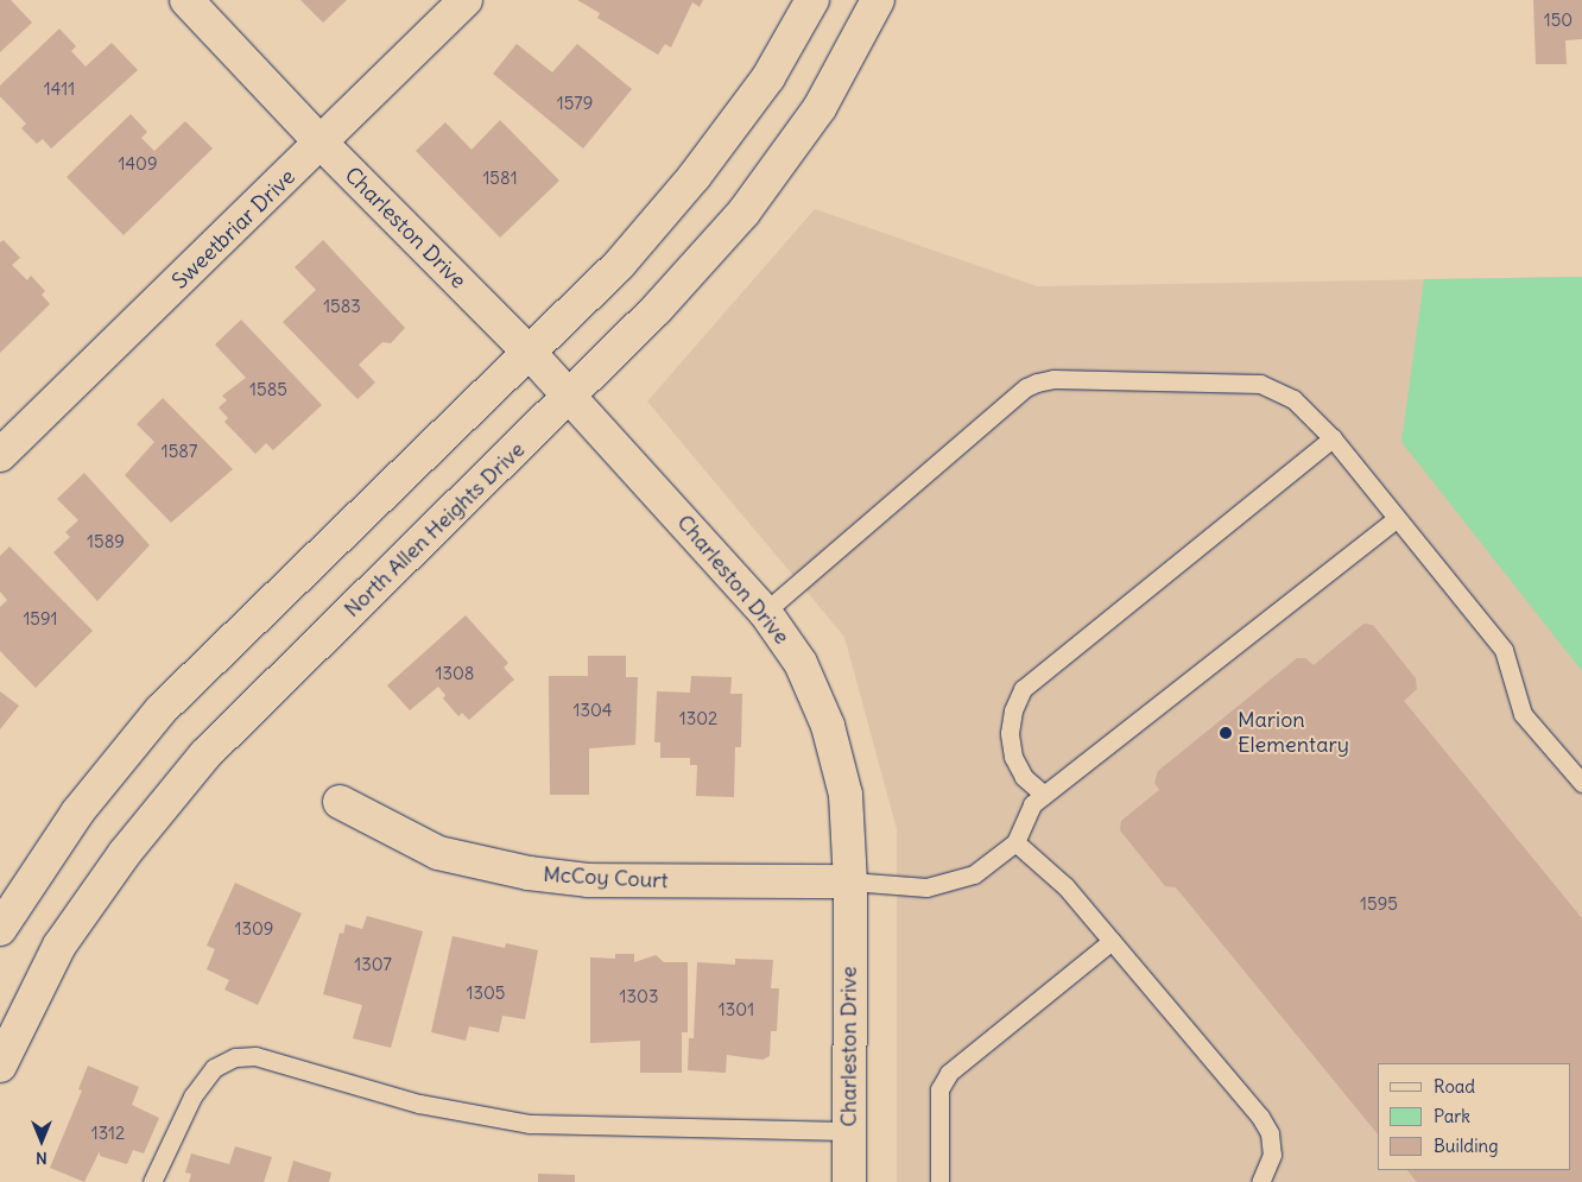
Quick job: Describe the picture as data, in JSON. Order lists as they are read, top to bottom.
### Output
{
  "streets": {
    "street": [
      "Charleston Drive",
      "Sweetbriar Drive",
      "North Allen Heights Drive",
      "McCoy Court"
    ]
  },
  "crossings": [
    ["Charleston Drive", "Sweetbriar Drive"],
    ["Charleston Drive", "North Allen Heights Drive"],
    ["Charleston Drive", "McCoy Court"]
  ],
  "places": ["Marion Elementary"],
  "house_numbers": [
    "150",
    "1411",
    "1579",
    "1409",
    "1581",
    "1583",
    "1585",
    "1587",
    "1589",
    "1591",
    "1308",
    "1304",
    "1302",
    "1595",
    "1309",
    "1307",
    "1305",
    "1303",
    "1301",
    "1312"
  ],
  "legend": ["Road", "Park", "Building"],
  "north": "bottom"
}
